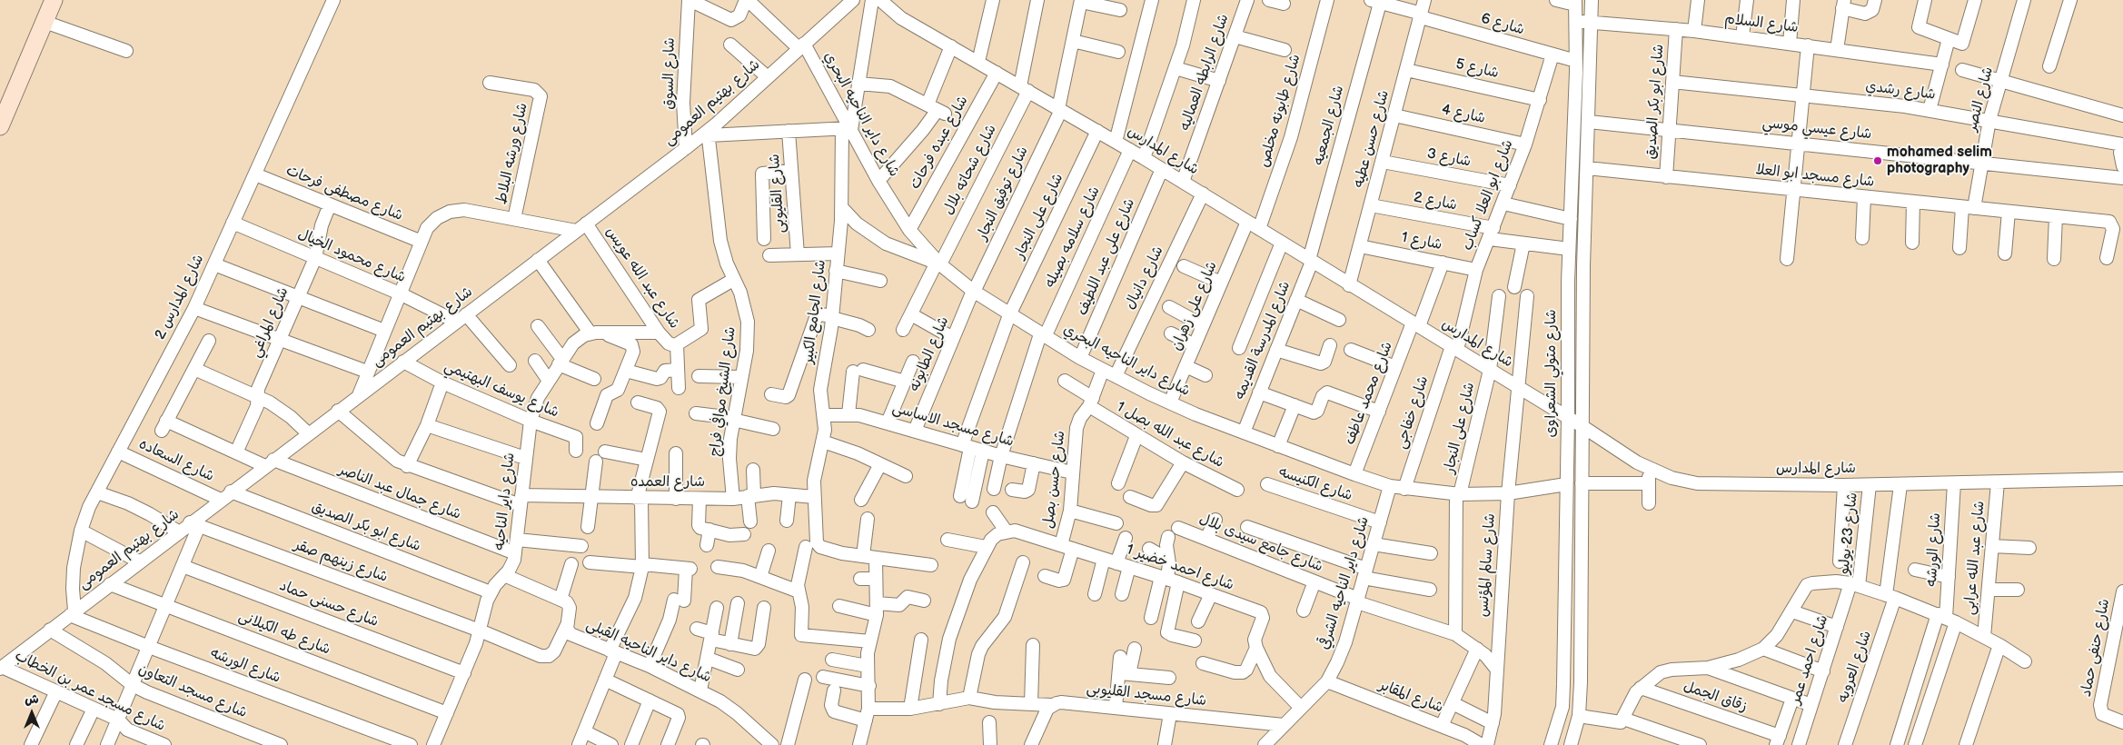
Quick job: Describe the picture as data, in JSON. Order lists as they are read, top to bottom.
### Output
{
  "streets": {
    "street": [
      "شارع السلام",
      "شارع 6",
      "شارع 5",
      "شارع الرابطه العماليه",
      "شارع السوق",
      "شارع رشدي",
      "شارع النصر",
      "شارع ابو بكر الصديق",
      "شارع بهتيم العمومى",
      "شارع طابونه مخلص",
      "شارع داير الناحيه البحري",
      "شارع 4",
      "شارع الجمعيه",
      "شارع عيسي موسي",
      "شارع حسن عطيه",
      "شارع عبده فرحات",
      "شارع المدارس",
      "شارع ورشه البلاط",
      "شارع 3",
      "شارع شحاته بلال",
      "شارع مسجد ابو العلا",
      "شارع مصطفى فرحات",
      "شارع القليوبى",
      "شارع توفيق النجار",
      "شارع ابو العلا كساب",
      "شارع 2",
      "شارع على النجار",
      "شارع سلامه بصيله",
      "شارع 1",
      "شارع محمود الخيال",
      "شارع على عبد اللطيف",
      "شارع عبد الله عويس",
      "شارع دانيال",
      "شارع المدارس 2",
      "شارع على زهران",
      "شارع الجامع الكبير",
      "شارع المراغي",
      "شارع المدرسة القديمه",
      "شارع الطابونه",
      "شارع متولي الشعراوى",
      "شارع يوسف البهتيمي",
      "شارع الشيخ موافي فراج",
      "شارع محمد عاطف",
      "شارع خفاجى",
      "شارع مسجد الاساسى",
      "شارع عبد الله بصل 1",
      "شارع السعاده",
      "شارع حسن بصل",
      "شارع العمده",
      "شارع الكنيسه",
      "شارع جمال عبد الناصر",
      "شارع داير الناحيه",
      "شارع 23 يوليو",
      "شارع جامع سيدى بلال",
      "شارع الورشه",
      "شارع عبد الله عرابى",
      "شارع زينهم صقر",
      "شارع سالم المؤنس",
      "شارع احمد خضير 1",
      "شارع داير الناحيه الشرقي",
      "شارع حسنى حماد",
      "شارع طه الكيلانى",
      "شارع حنفى حماد",
      "شارع داير الناحيه القبلى",
      "شارع احمد عمر",
      "شارع العروبه",
      "شارع مسجد عمر بن الخطاب",
      "شارع مسجد التعاون",
      "شارع مسجد القليوبى",
      "شارع المقابر",
      "زقاق الجمل"
    ]
  },
  "crossings": [
    ["شارع السلام", "شارع ابو بكر الصديق"],
    ["شارع السلام", "شارع متولي الشعراوى"],
    ["شارع 6", "شارع الجمعيه"],
    ["شارع 6", "شارع حسن عطيه"],
    ["شارع 6", "شارع ابو العلا كساب"],
    ["شارع 6", "شارع متولي الشعراوى"],
    ["شارع 5", "شارع حسن عطيه"],
    ["شارع 5", "شارع ابو العلا كساب"],
    ["شارع الرابطه العماليه", "شارع المدارس"],
    ["شارع السوق", "شارع بهتيم العمومى"],
    ["شارع رشدي", "شارع النصر"],
    ["شارع رشدي", "شارع ابو بكر الصديق"],
    ["شارع النصر", "شارع عيسي موسي"],
    ["شارع النصر", "شارع مسجد ابو العلا"],
    ["شارع ابو بكر الصديق", "شارع بهتيم العمومى"],
    ["شارع ابو بكر الصديق", "شارع عيسي موسي"],
    ["شارع ابو بكر الصديق", "شارع مسجد ابو العلا"],
    ["شارع ابو بكر الصديق", "شارع السعاده"],
    ["شارع ابو بكر الصديق", "شارع داير الناحيه"],
    ["شارع بهتيم العمومى", "شارع داير الناحيه البحري"],
    ["شارع بهتيم العمومى", "شارع محمود الخيال"],
    ["شارع بهتيم العمومى", "شارع عبد الله عويس"],
    ["شارع بهتيم العمومى", "شارع المدارس 2"],
    ["شارع بهتيم العمومى", "شارع يوسف البهتيمي"],
    ["شارع بهتيم العمومى", "شارع الشيخ موافي فراج"],
    ["شارع بهتيم العمومى", "شارع السعاده"],
    ["شارع بهتيم العمومى", "شارع العمده"],
    ["شارع بهتيم العمومى", "شارع جمال عبد الناصر"],
    ["شارع بهتيم العمومى", "شارع الورشه"],
    ["شارع بهتيم العمومى", "شارع زينهم صقر"],
    ["شارع بهتيم العمومى", "شارع طه الكيلانى"],
    ["شارع بهتيم العمومى", "شارع مسجد عمر بن الخطاب"],
    ["شارع بهتيم العمومى", "شارع مسجد التعاون"],
    ["شارع طابونه مخلص", "شارع المدارس"],
    ["شارع داير الناحيه البحري", "شارع عبده فرحات"],
    ["شارع داير الناحيه البحري", "شارع شحاته بلال"],
    ["شارع داير الناحيه البحري", "شارع توفيق النجار"],
    ["شارع داير الناحيه البحري", "شارع على النجار"],
    ["شارع داير الناحيه البحري", "شارع سلامه بصيله"],
    ["شارع داير الناحيه البحري", "شارع على عبد اللطيف"],
    ["شارع داير الناحيه البحري", "شارع دانيال"],
    ["شارع داير الناحيه البحري", "شارع على زهران"],
    ["شارع داير الناحيه البحري", "شارع الجامع الكبير"],
    ["شارع داير الناحيه البحري", "شارع المدرسة القديمه"],
    ["شارع داير الناحيه البحري", "شارع الطابونه"],
    ["شارع داير الناحيه البحري", "شارع متولي الشعراوى"],
    ["شارع داير الناحيه البحري", "شارع محمد عاطف"],
    ["شارع داير الناحيه البحري", "شارع خفاجى"],
    ["شارع داير الناحيه البحري", "شارع حسن بصل"],
    ["شارع داير الناحيه البحري", "شارع سالم المؤنس"],
    ["شارع داير الناحيه البحري", "شارع داير الناحيه الشرقي"],
    ["شارع 4", "شارع حسن عطيه"],
    ["شارع 4", "شارع ابو العلا كساب"],
    ["شارع الجمعيه", "شارع المدارس"],
    ["شارع الجمعيه", "شارع المدرسة القديمه"],
    ["شارع عيسي موسي", "شارع متولي الشعراوى"],
    ["شارع حسن عطيه", "شارع المدارس"],
    ["شارع حسن عطيه", "شارع 3"],
    ["شارع حسن عطيه", "شارع 2"],
    ["شارع حسن عطيه", "شارع 1"],
    ["شارع عبده فرحات", "شارع المدارس"],
    ["شارع المدارس", "شارع شحاته بلال"],
    ["شارع المدارس", "شارع توفيق النجار"],
    ["شارع المدارس", "شارع ابو العلا كساب"],
    ["شارع المدارس", "شارع على النجار"],
    ["شارع المدارس", "شارع سلامه بصيله"],
    ["شارع المدارس", "شارع على عبد اللطيف"],
    ["شارع المدارس", "شارع دانيال"],
    ["شارع المدارس", "شارع على زهران"],
    ["شارع المدارس", "شارع المدرسة القديمه"],
    ["شارع المدارس", "شارع متولي الشعراوى"],
    ["شارع المدارس", "شارع محمد عاطف"],
    ["شارع المدارس", "شارع خفاجى"],
    ["شارع المدارس", "شارع 23 يوليو"],
    ["شارع المدارس", "شارع الورشه"],
    ["شارع المدارس", "شارع عبد الله عرابى"],
    ["شارع المدارس", "شارع سالم المؤنس"],
    ["شارع المدارس", "شارع العروبه"],
    ["شارع 3", "شارع ابو العلا كساب"],
    ["شارع مسجد ابو العلا", "شارع متولي الشعراوى"],
    ["شارع مصطفى فرحات", "شارع المدارس 2"],
    ["شارع مصطفى فرحات", "شارع المراغي"],
    ["شارع توفيق النجار", "شارع الطابونه"],
    ["شارع ابو العلا كساب", "شارع 2"],
    ["شارع ابو العلا كساب", "شارع 1"],
    ["شارع ابو العلا كساب", "شارع خفاجى"],
    ["شارع 2", "شارع متولي الشعراوى"],
    ["شارع على النجار", "شارع مسجد الاساسى"],
    ["شارع على النجار", "شارع جامع سيدى بلال"],
    ["شارع سلامه بصيله", "شارع مسجد الاساسى"],
    ["شارع 1", "شارع محمد عاطف"],
    ["شارع محمود الخيال", "شارع المدارس 2"],
    ["شارع محمود الخيال", "شارع المراغي"],
    ["شارع المدارس 2", "شارع السعاده"],
    ["شارع المدارس 2", "شارع الورشه"],
    ["شارع الجامع الكبير", "شارع مسجد الاساسى"],
    ["شارع الجامع الكبير", "شارع العمده"],
    ["شارع المراغي", "شارع جمال عبد الناصر"],
    ["شارع الطابونه", "شارع مسجد الاساسى"],
    ["شارع يوسف البهتيمي", "شارع داير الناحيه"],
    ["شارع الشيخ موافي فراج", "شارع العمده"],
    ["شارع مسجد الاساسى", "شارع حسن بصل"],
    ["شارع عبد الله بصل 1", "شارع حسن بصل"],
    ["شارع حسن بصل", "شارع احمد خضير 1"],
    ["شارع العمده", "شارع داير الناحيه"],
    ["شارع الكنيسه", "شارع داير الناحيه الشرقي"],
    ["شارع جمال عبد الناصر", "شارع داير الناحيه"],
    ["شارع داير الناحيه", "شارع زينهم صقر"],
    ["شارع داير الناحيه", "شارع حسنى حماد"],
    ["شارع داير الناحيه", "شارع طه الكيلانى"],
    ["شارع 23 يوليو", "شارع احمد عمر"],
    ["شارع جامع سيدى بلال", "شارع سالم المؤنس"],
    ["شارع جامع سيدى بلال", "شارع داير الناحيه الشرقي"],
    ["شارع زينهم صقر", "شارع داير الناحيه القبلى"],
    ["شارع داير الناحيه الشرقي", "شارع مسجد القليوبى"],
    ["شارع داير الناحيه الشرقي", "شارع المقابر"]
  ],
  "places": ["mohamed selim photography"],
  "north": "top"
}
